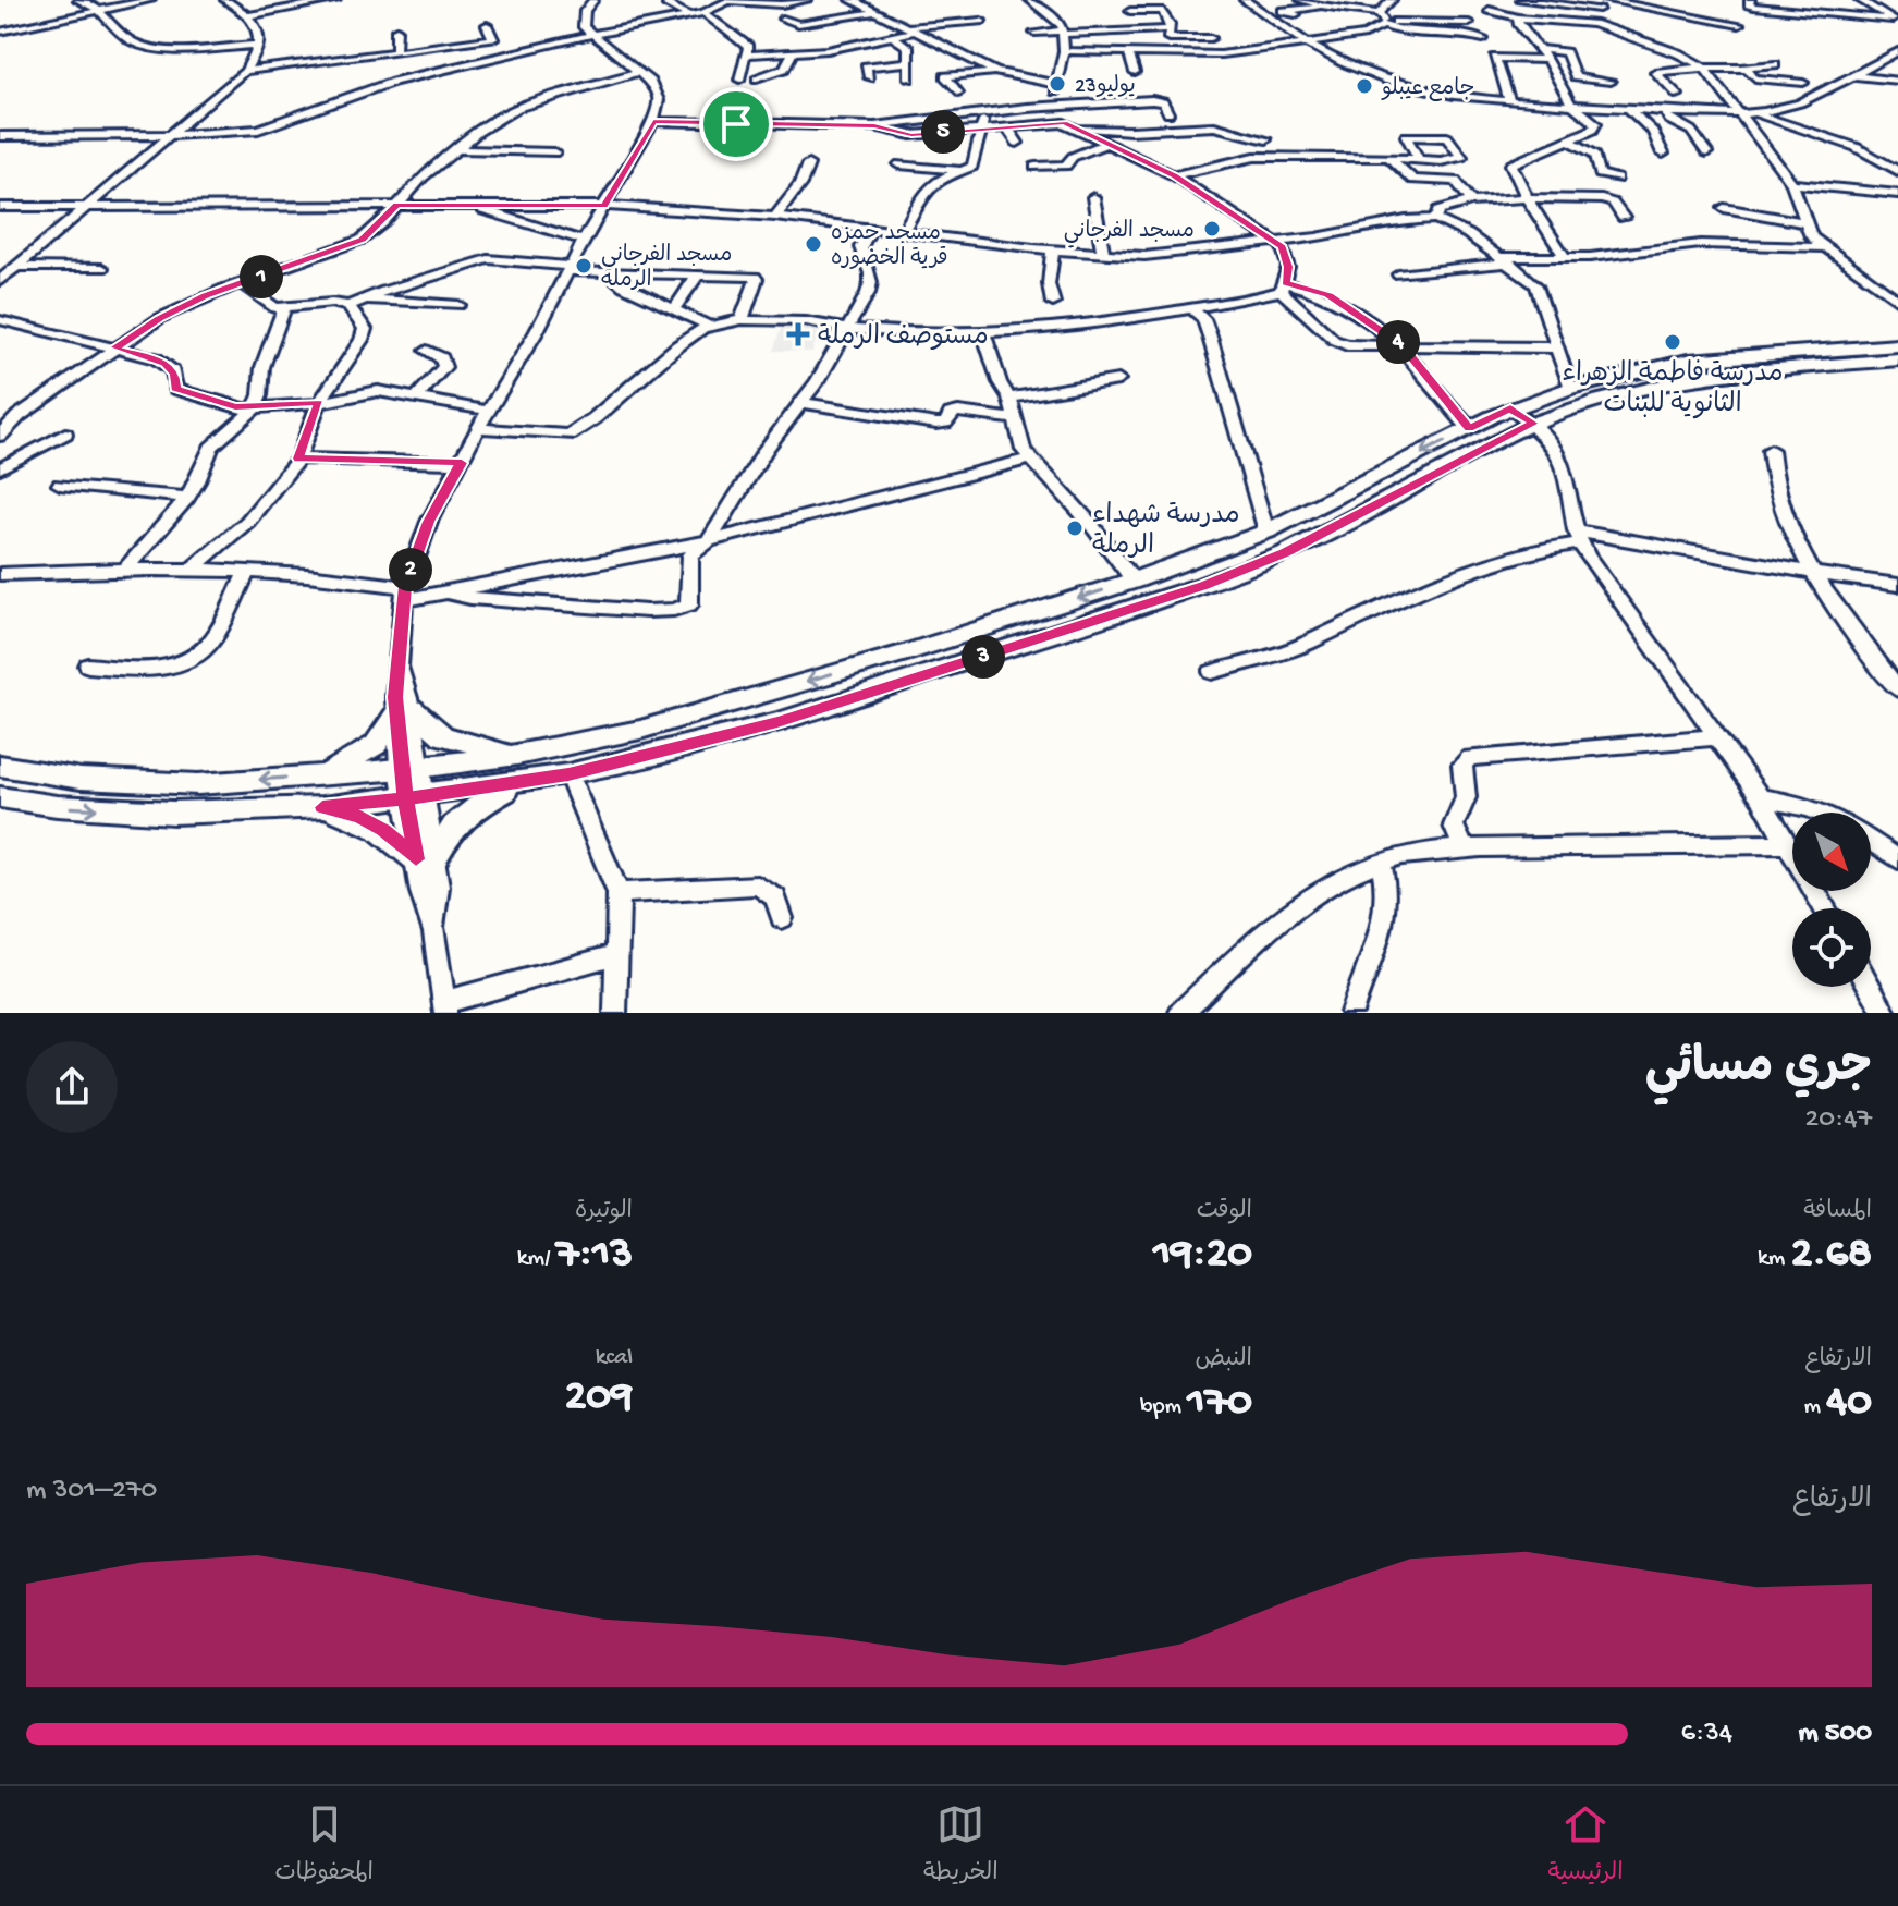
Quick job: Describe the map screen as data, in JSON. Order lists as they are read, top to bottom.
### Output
{
  "places": {
    "other": [
      "23يوليو",
      "جامع عيبلو",
      "مسجد الفرجاني",
      "مسجد حمزه قرية الخضوره",
      "مسجد الفرجاني الرمله",
      "مدرسة فاطمة الزهراء الثانوية للبنات",
      "مدرسة شهداء الرملة"
    ],
    "health": ["مستوصف الرملة"]
  },
  "north": "bottom right",
  "page": {
    "pins": [
      "5",
      "1",
      "4",
      "2",
      "3"
    ],
    "heading": ["جري مسائي", "20:47"],
    "stats": [
      ["المسافة", "2.68 km"],
      ["الوقت", "19:20"],
      ["الوتيرة", "7:13 /km"],
      ["الارتفاع", "40 m"],
      ["النبض", "170 bpm"],
      ["kcal", "209"]
    ],
    "chart": ["الارتفاع", "270–301 m"],
    "list": [
      {
        "name": "500 m",
        "note": "6:34"
      }
    ],
    "tabs": ["الرئيسية", "الخريطة", "المحفوظات"]
  }
}
